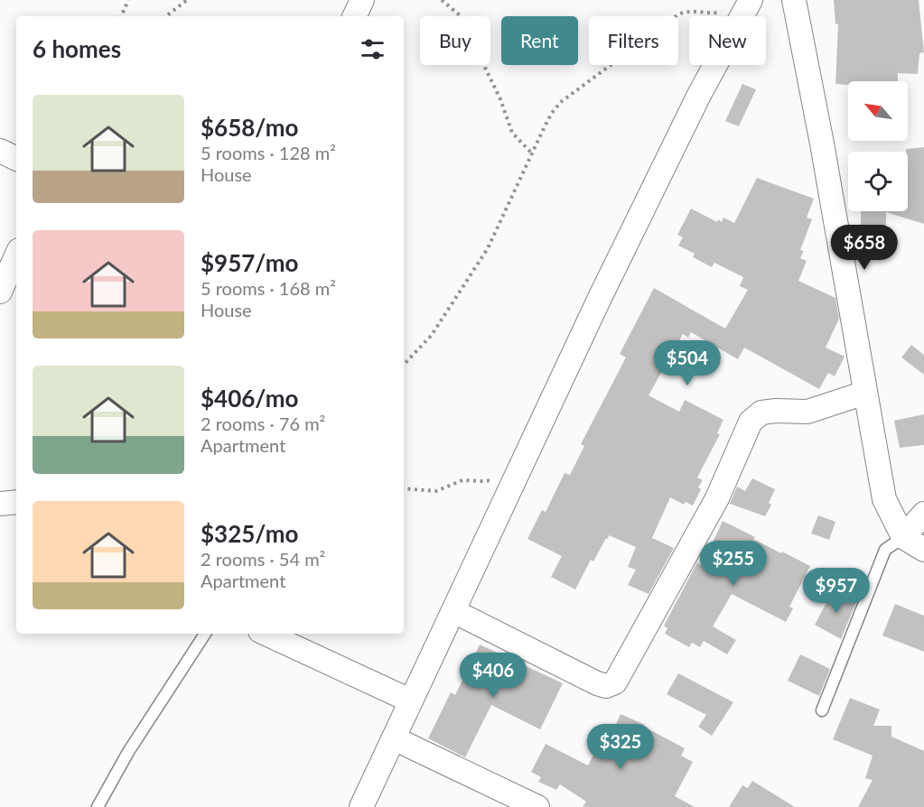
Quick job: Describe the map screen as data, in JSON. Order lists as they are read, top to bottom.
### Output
{
  "north": "top left",
  "page": {
    "chip": [
      "Buy",
      "Rent",
      "Filters",
      "New"
    ],
    "heading": "6 homes",
    "list": [
      {
        "name": "$658/mo",
        "note": "5 rooms · 128 m² · House"
      },
      {
        "name": "$957/mo",
        "note": "5 rooms · 168 m² · House"
      },
      {
        "name": "$406/mo",
        "note": "2 rooms · 76 m² · Apartment"
      },
      {
        "name": "$325/mo",
        "note": "2 rooms · 54 m² · Apartment"
      }
    ],
    "price": [
      "$658",
      "$504",
      "$255",
      "$957",
      "$406",
      "$325"
    ]
  }
}
